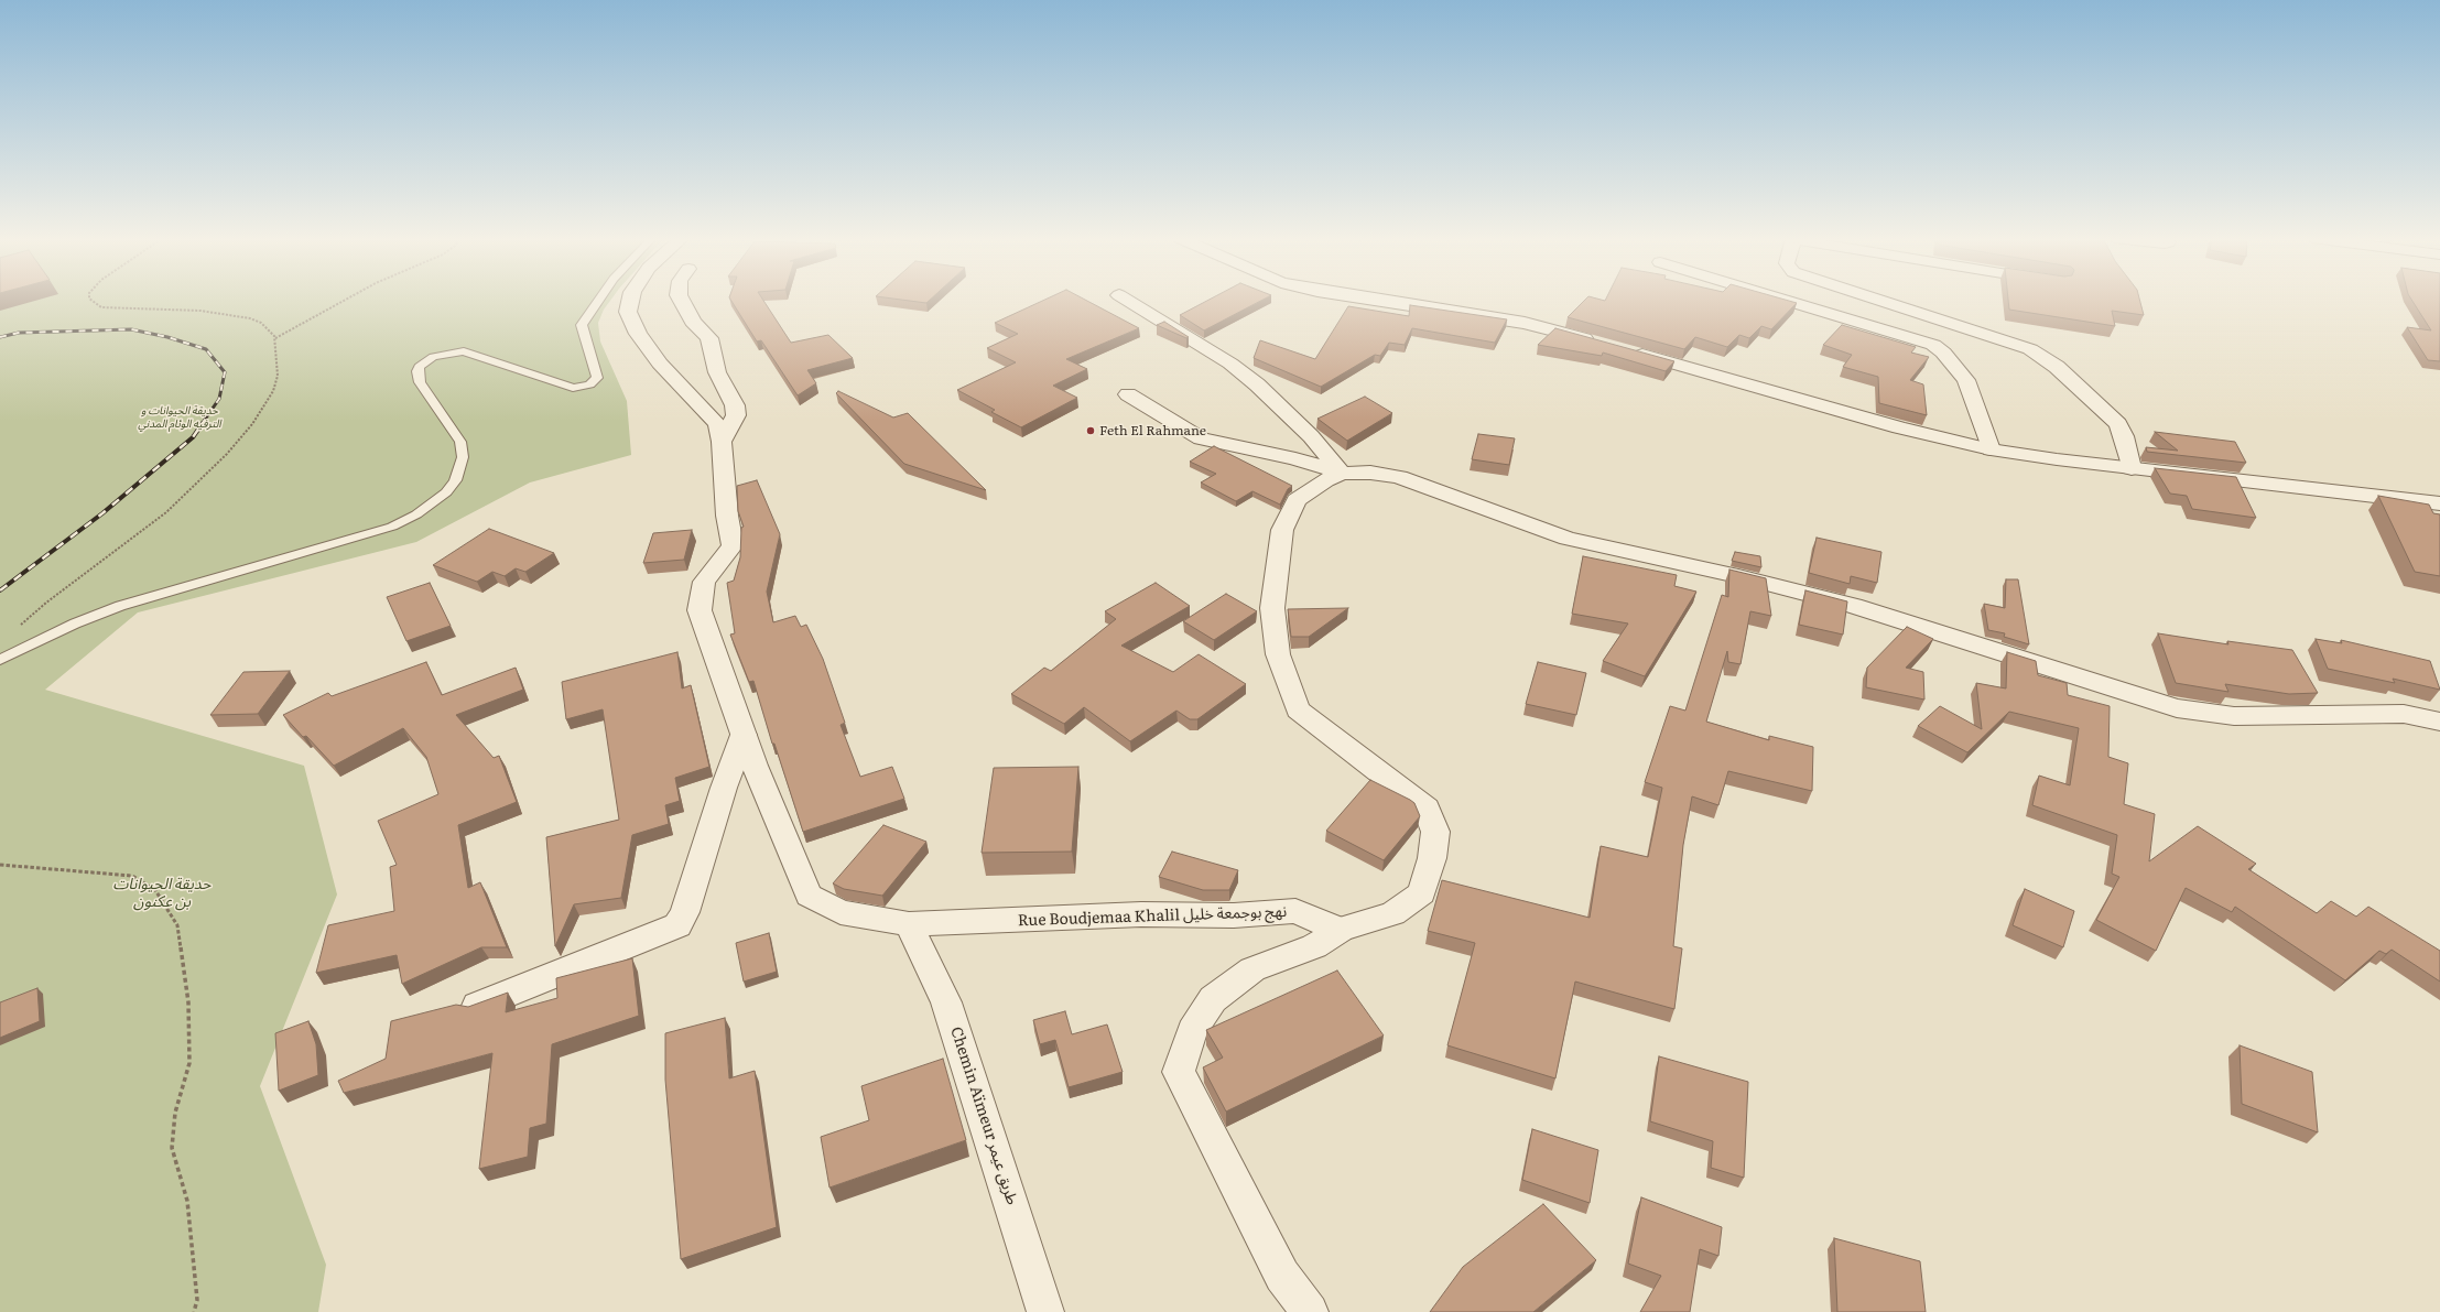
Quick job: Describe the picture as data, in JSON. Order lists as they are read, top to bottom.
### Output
{
  "streets": {
    "street": ["Rue Boudjemaa Khalil نهج بوجمعة خليل", "Chemin Aïmeur طريق عيمر"]
  },
  "crossings": [
    ["Rue Boudjemaa Khalil نهج بوجمعة خليل", "Chemin Aïmeur طريق عيمر"]
  ],
  "parks": ["حديقة الحيوانات و الترفيه الوئام المدني", "حديقة الحيوانات بن عكنون"],
  "places": ["Feth El Rahmane"]
}
